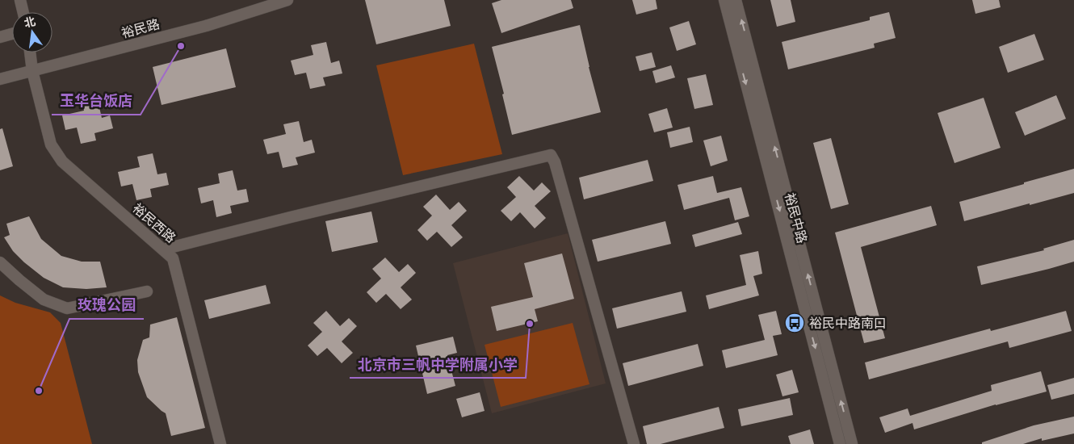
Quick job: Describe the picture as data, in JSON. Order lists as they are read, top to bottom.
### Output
{
  "streets": {
    "street": ["裕民路", "裕民中路", "裕民西路"]
  },
  "crossings": [
    ["裕民路", "裕民西路"]
  ],
  "places": {
    "other": ["玉华台饭店", "北京市三帆中学附属小学", "玫瑰公园"],
    "bus stop": ["裕民中路南口"]
  },
  "north": "top"
}
